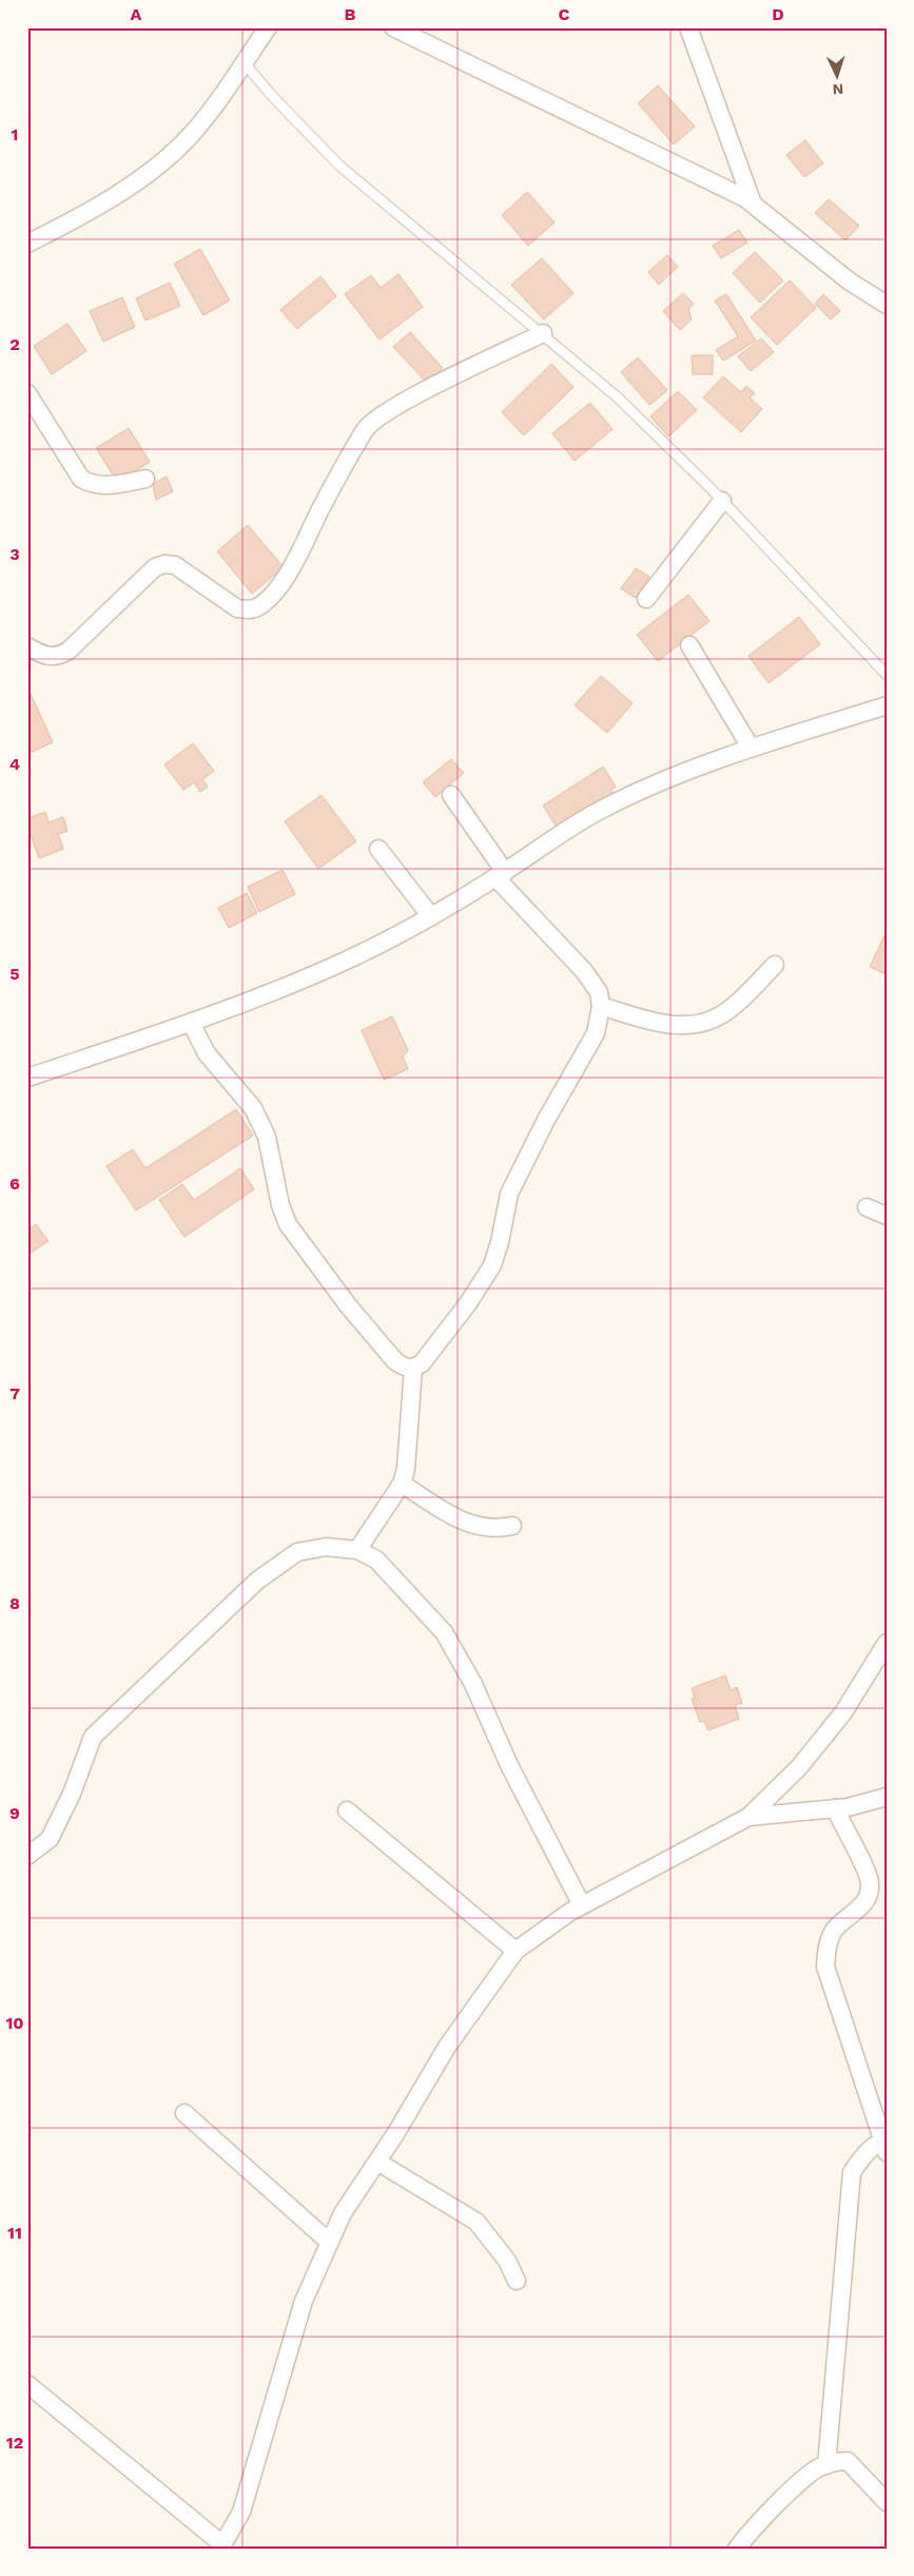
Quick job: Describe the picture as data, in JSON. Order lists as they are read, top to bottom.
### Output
{
  "north": "bottom",
  "grid": {
    "columns": [
      "A",
      "B",
      "C",
      "D"
    ],
    "rows": [
      "1",
      "2",
      "3",
      "4",
      "5",
      "6",
      "7",
      "8",
      "9",
      "10",
      "11",
      "12"
    ]
  }
}
